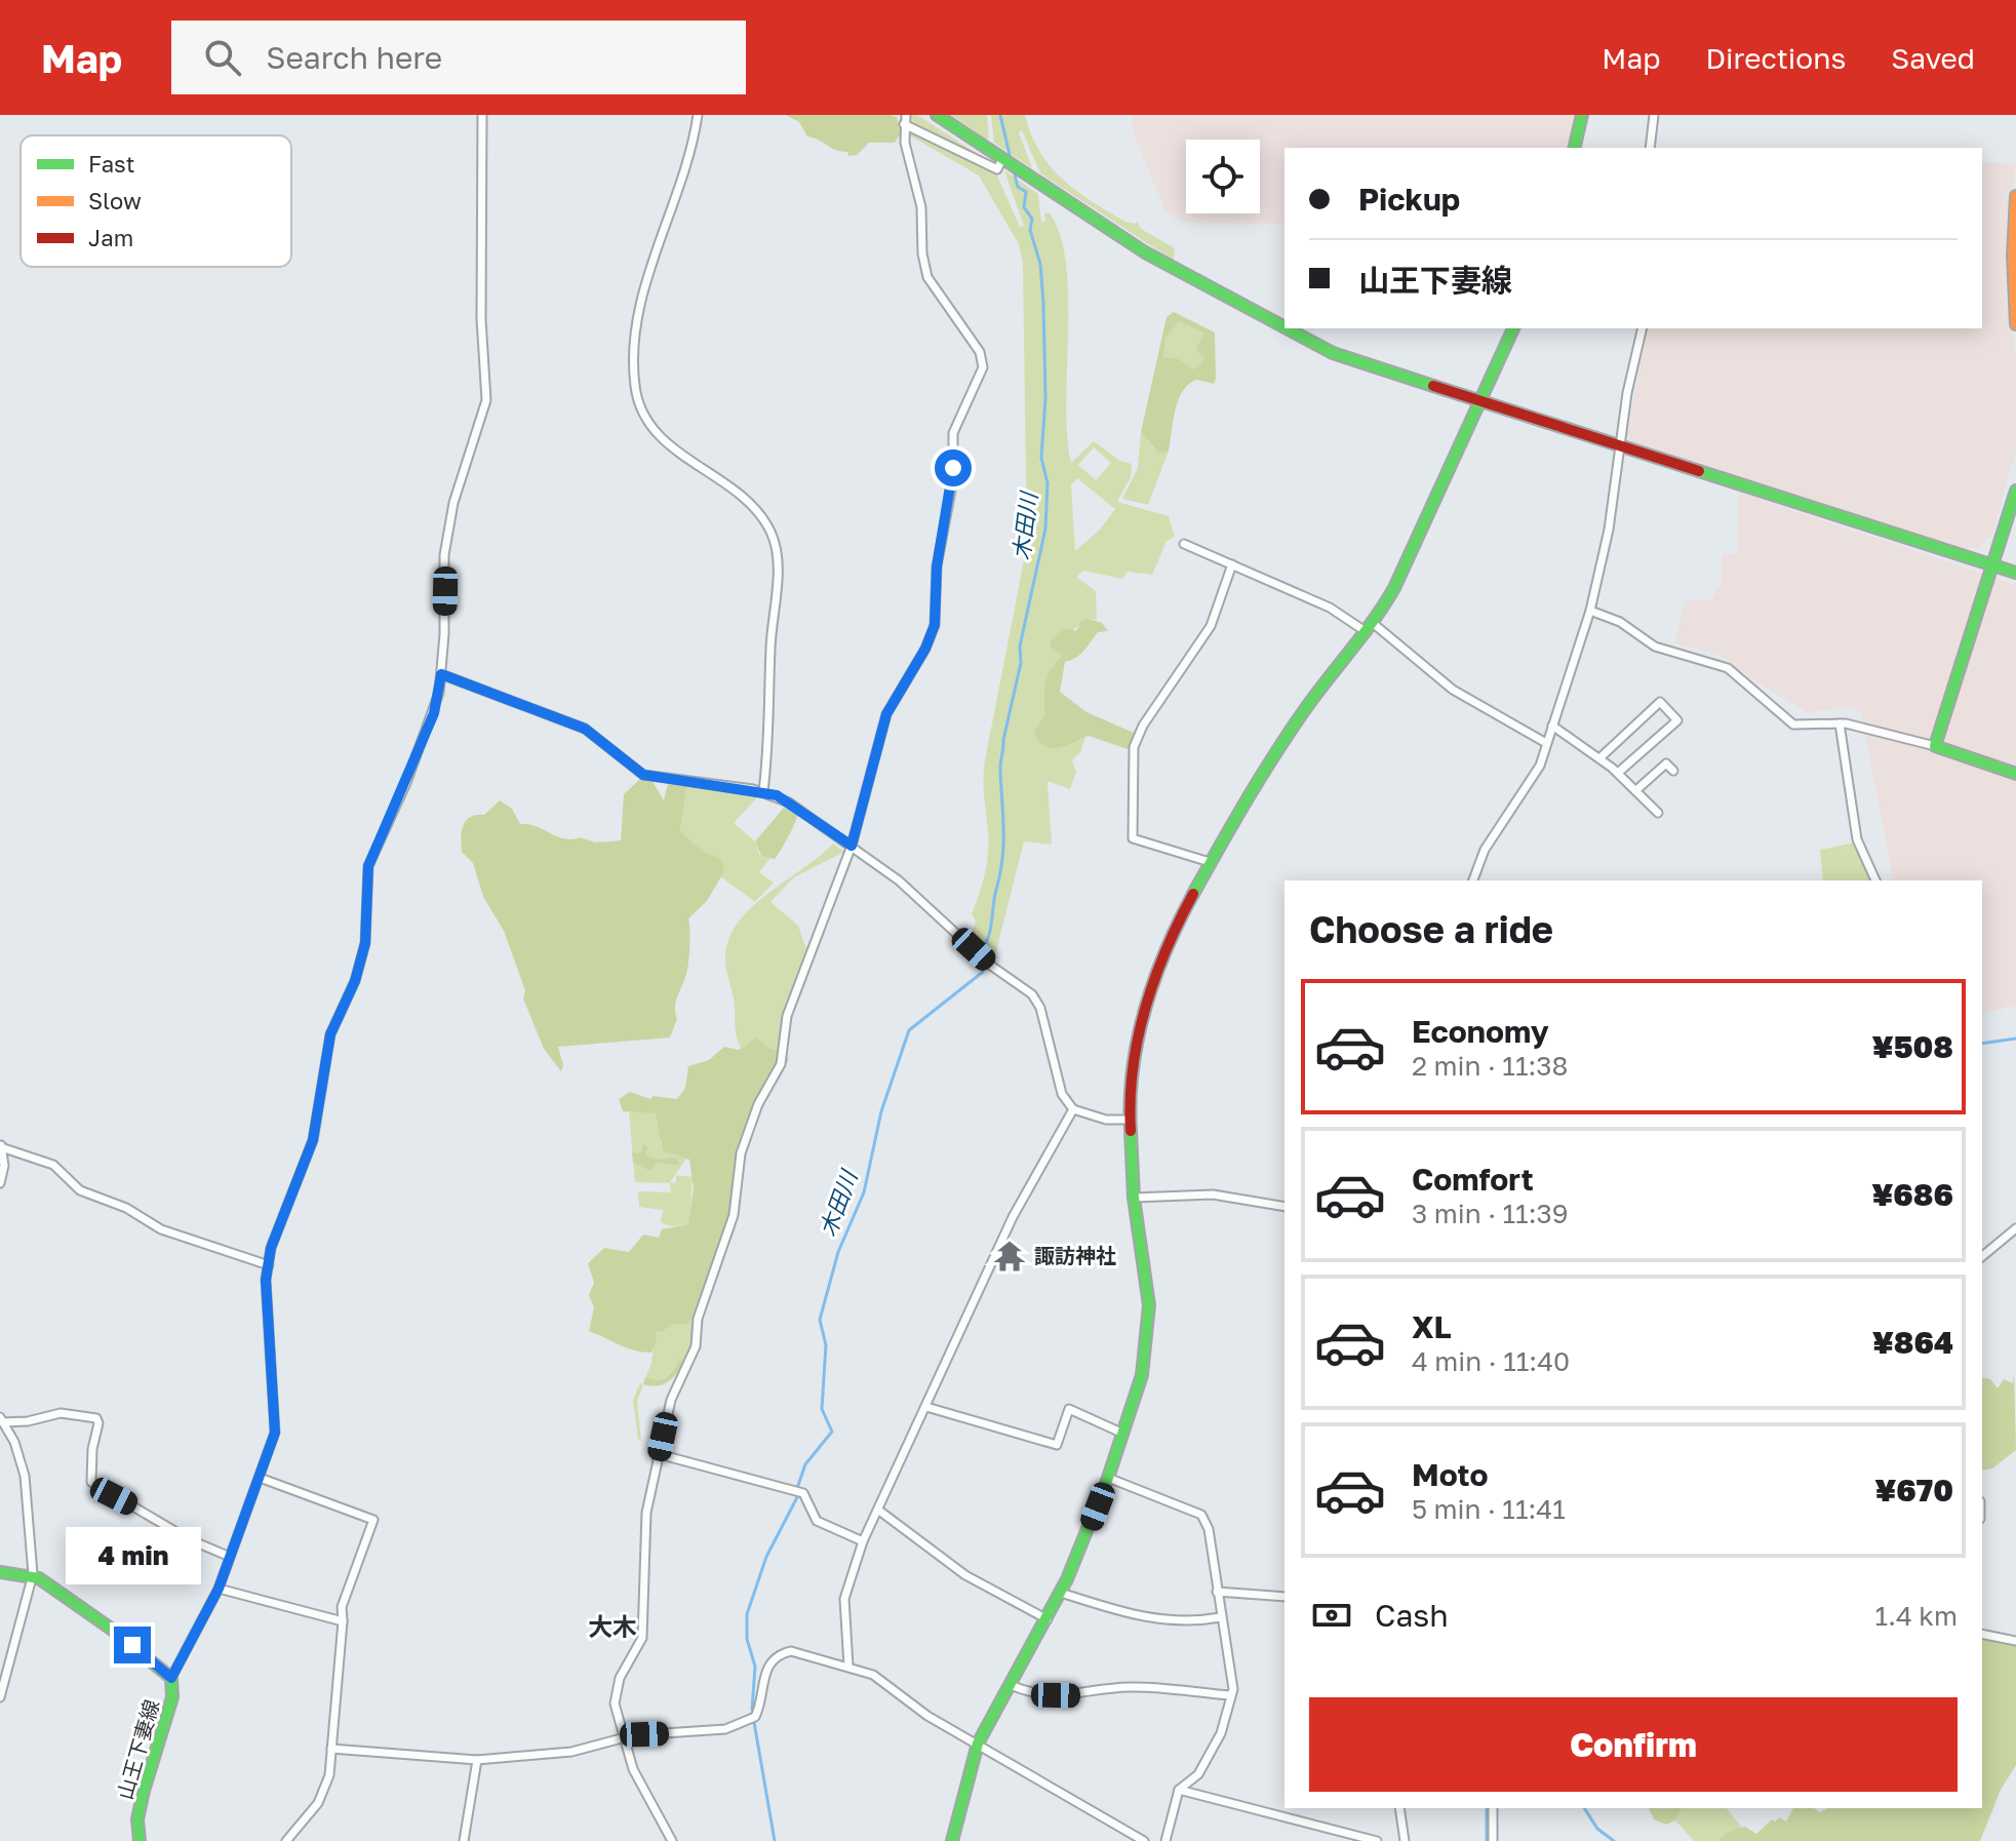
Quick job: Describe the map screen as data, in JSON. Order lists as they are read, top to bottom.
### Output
{
  "streets": {
    "street": ["山王下妻線"]
  },
  "districts": ["大木"],
  "water": ["木田川"],
  "places": {
    "temple": ["諏訪神社"]
  },
  "legend": ["Fast", "Slow", "Jam"],
  "page": {
    "header": "Map",
    "search": "Search here",
    "nav": ["Map", "Directions", "Saved"],
    "banner": ["Pickup", "山王下妻線"],
    "heading": "Choose a ride",
    "list": [
      {
        "name": "Economy",
        "note": "2 min · 11:38",
        "value": "¥508"
      },
      {
        "name": "Comfort",
        "note": "3 min · 11:39",
        "value": "¥686"
      },
      {
        "name": "XL",
        "note": "4 min · 11:40",
        "value": "¥864"
      },
      {
        "name": "Moto",
        "note": "5 min · 11:41",
        "value": "¥670"
      }
    ],
    "bubble": "4 min",
    "pay": ["Cash", "1.4 km"],
    "buttons": "Confirm"
  }
}
